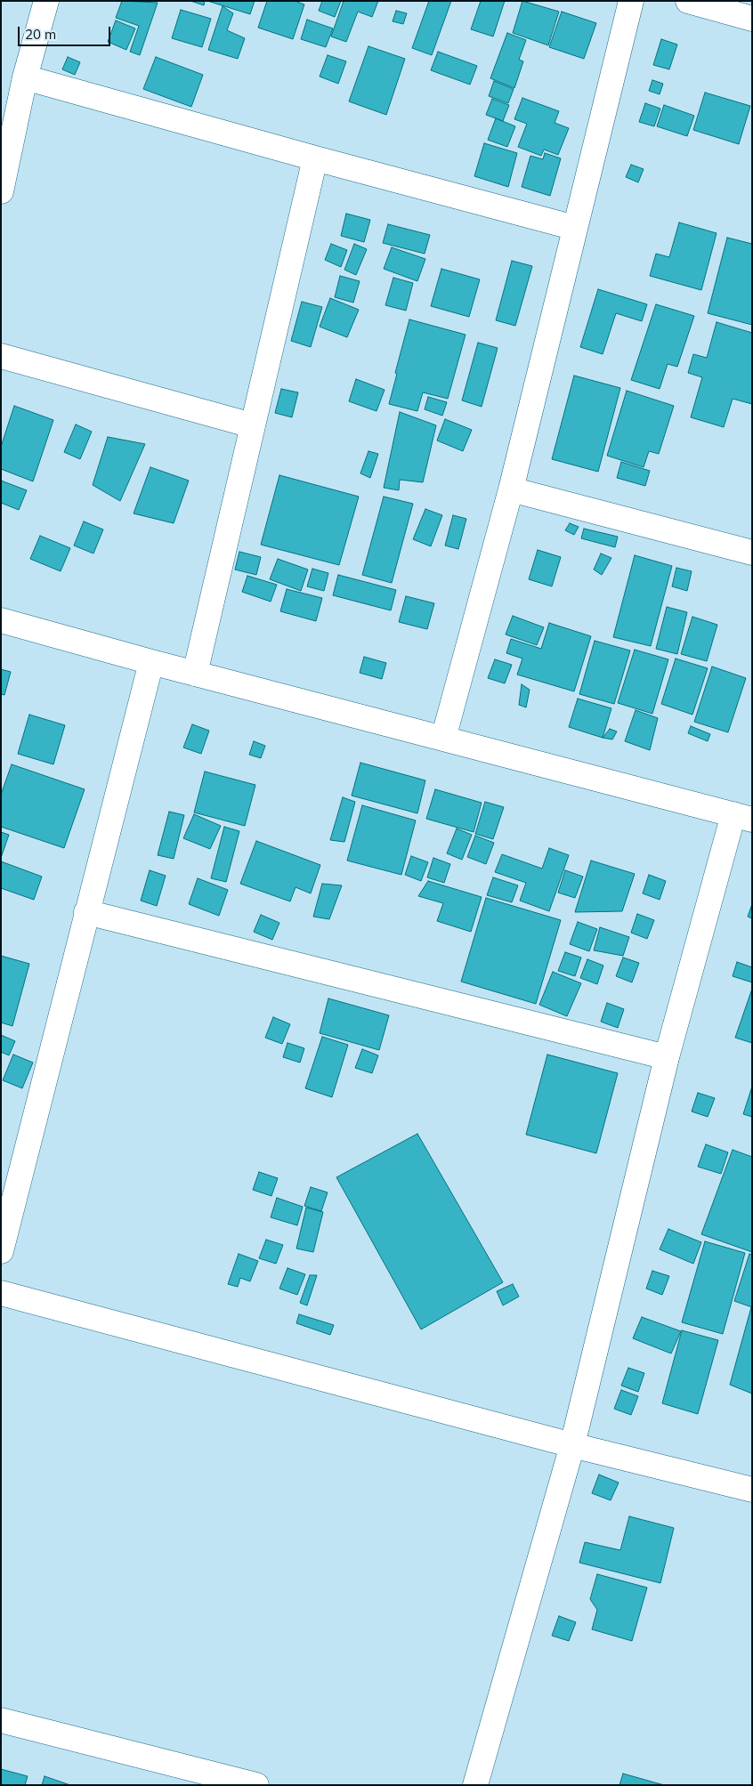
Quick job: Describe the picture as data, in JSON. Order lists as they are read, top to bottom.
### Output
{
  "scale_bar": "20 m"
}
